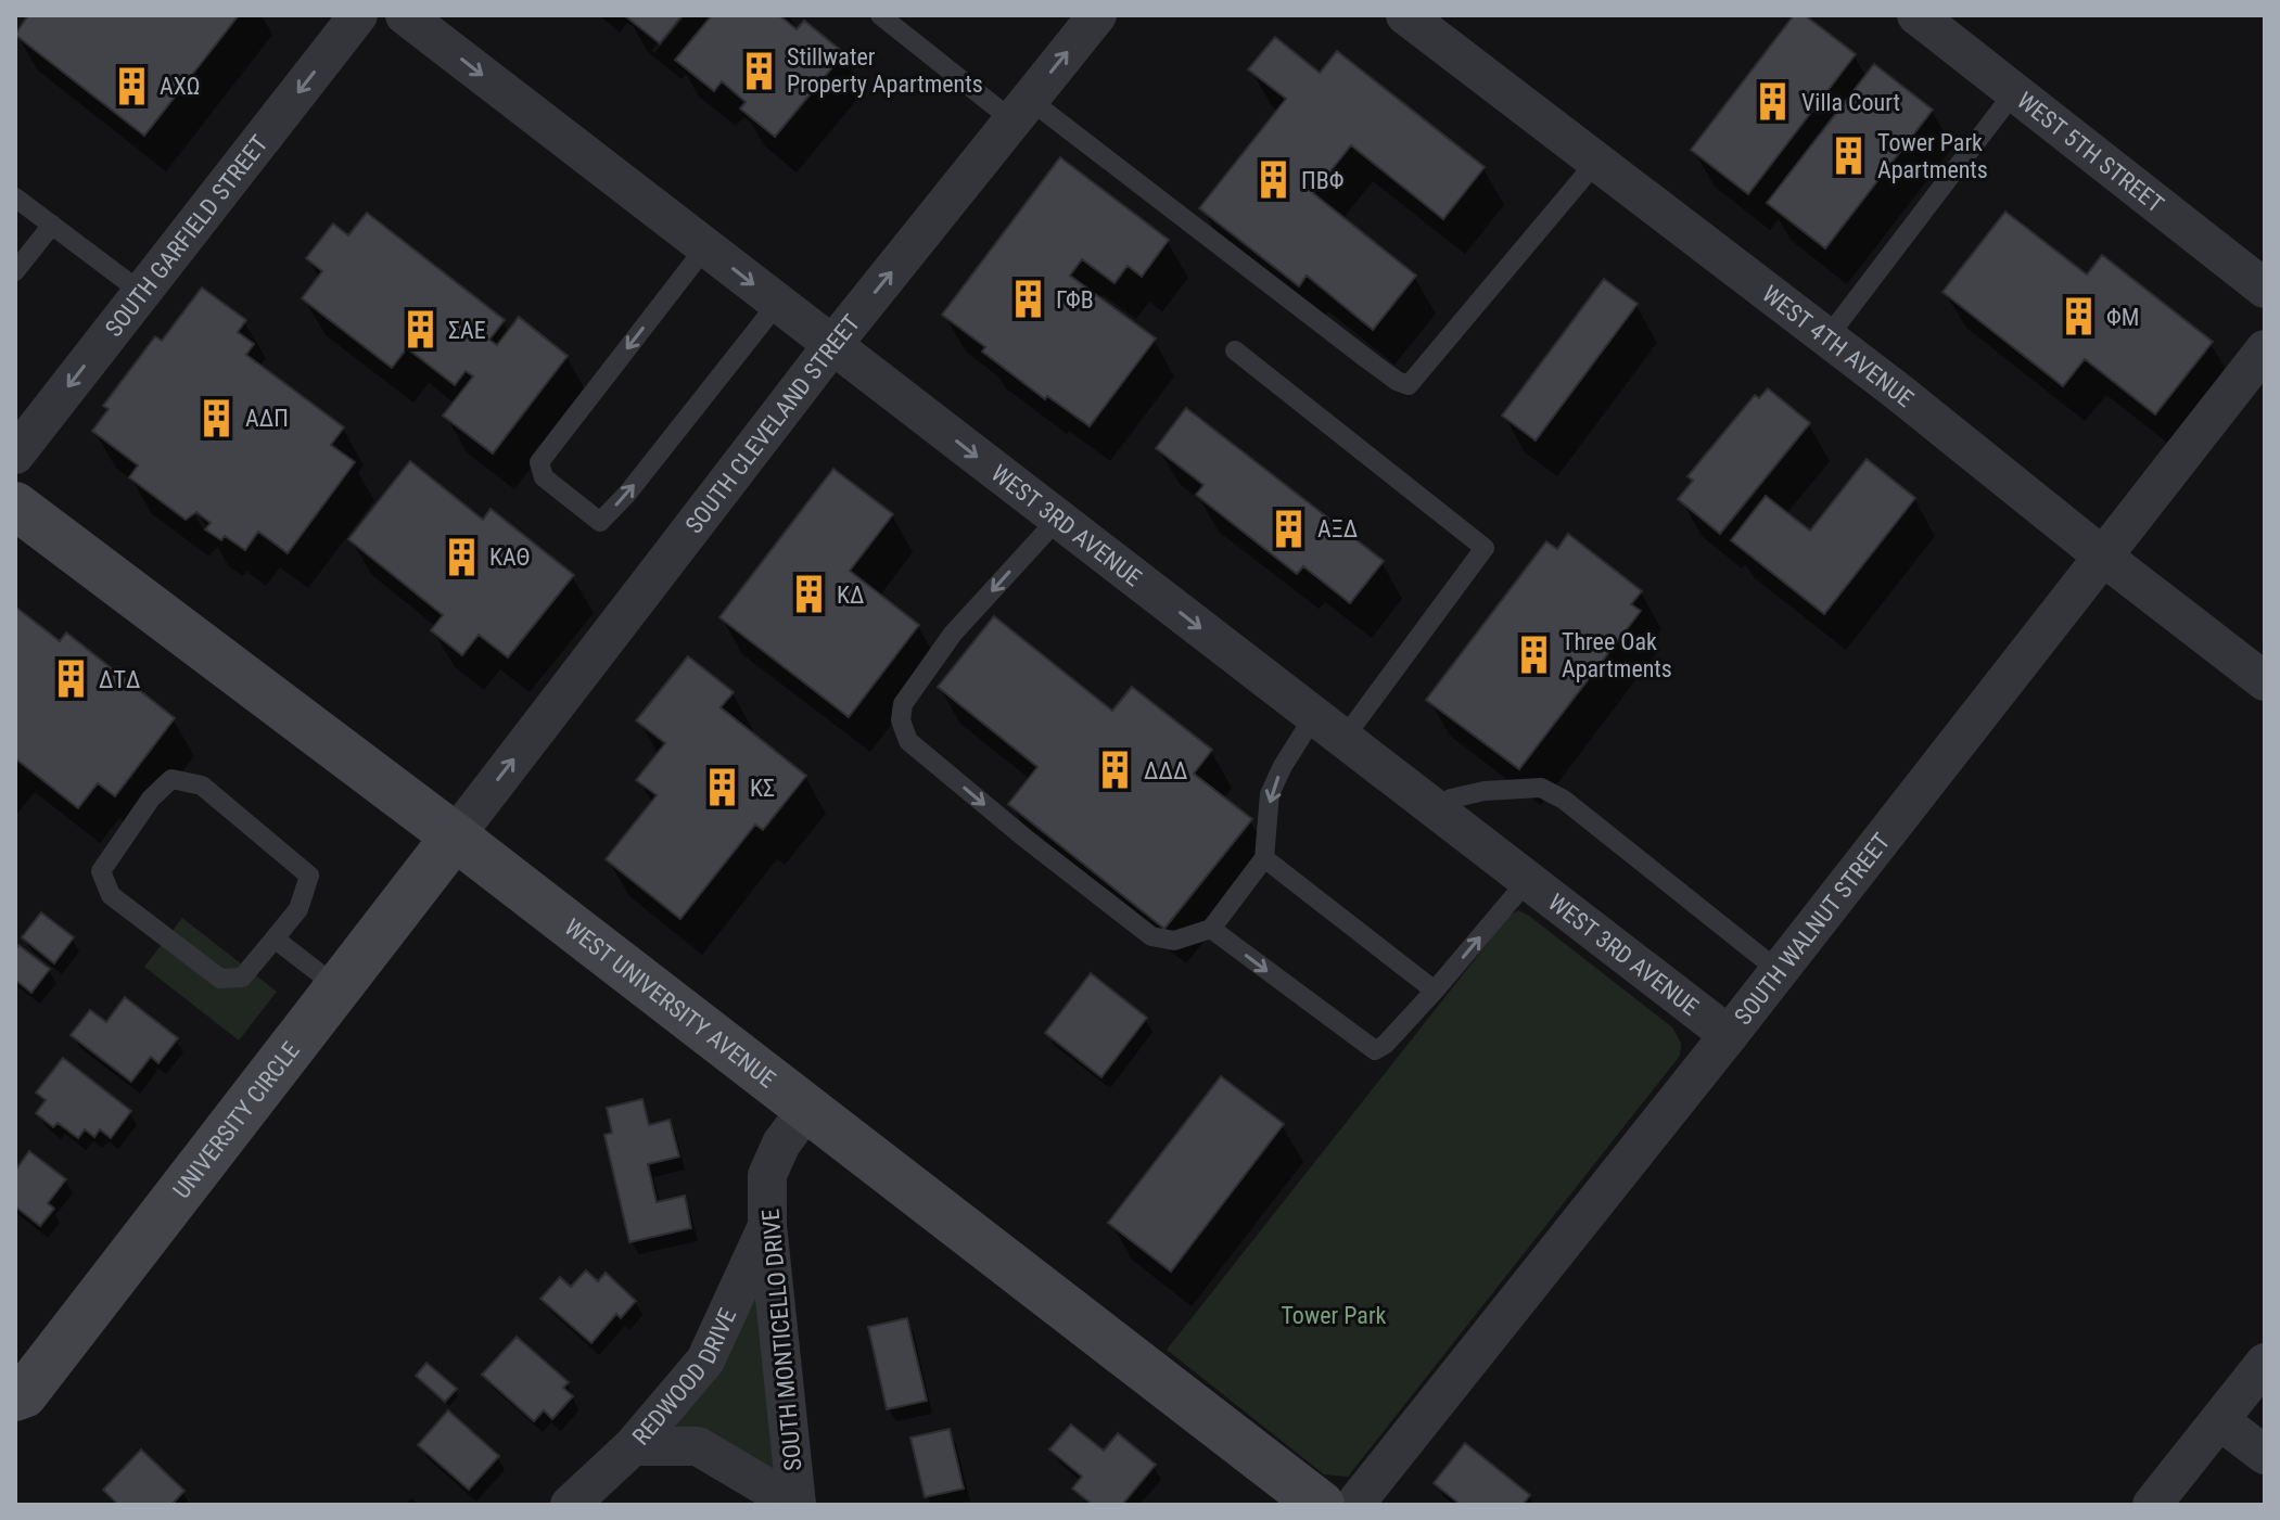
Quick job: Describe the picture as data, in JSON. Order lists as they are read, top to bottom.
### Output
{
  "streets": {
    "street": [
      "WEST 5TH STREET",
      "SOUTH GARFIELD STREET",
      "WEST 4TH AVENUE",
      "SOUTH CLEVELAND STREET",
      "WEST 3RD AVENUE",
      "SOUTH WALNUT STREET",
      "WEST UNIVERSITY AVENUE",
      "UNIVERSITY CIRCLE",
      "SOUTH MONTICELLO DRIVE",
      "REDWOOD DRIVE"
    ]
  },
  "crossings": [
    ["WEST 4TH AVENUE", "SOUTH WALNUT STREET"],
    ["SOUTH CLEVELAND STREET", "WEST 3RD AVENUE"],
    ["SOUTH CLEVELAND STREET", "WEST UNIVERSITY AVENUE"],
    ["SOUTH CLEVELAND STREET", "UNIVERSITY CIRCLE"],
    ["WEST 3RD AVENUE", "SOUTH WALNUT STREET"],
    ["WEST UNIVERSITY AVENUE", "UNIVERSITY CIRCLE"],
    ["WEST UNIVERSITY AVENUE", "SOUTH MONTICELLO DRIVE"],
    ["SOUTH MONTICELLO DRIVE", "REDWOOD DRIVE"]
  ],
  "one_way": ["SOUTH GARFIELD STREET", "SOUTH CLEVELAND STREET", "WEST 3RD AVENUE"],
  "parks": ["Tower Park"],
  "places": {
    "building": [
      "Stillwater Property Apartments",
      "ΑΧΩ",
      "Villa Court",
      "Tower Park Apartments",
      "ΠΒΦ",
      "ΓΦΒ",
      "ΦΜ",
      "ΣAE",
      "ΑΔΠ",
      "ΑΞΔ",
      "ΚΑΘ",
      "ΚΔ",
      "Three Oak Apartments",
      "ΔTΔ",
      "ΔΔΔ",
      "KΣ"
    ]
  }
}
